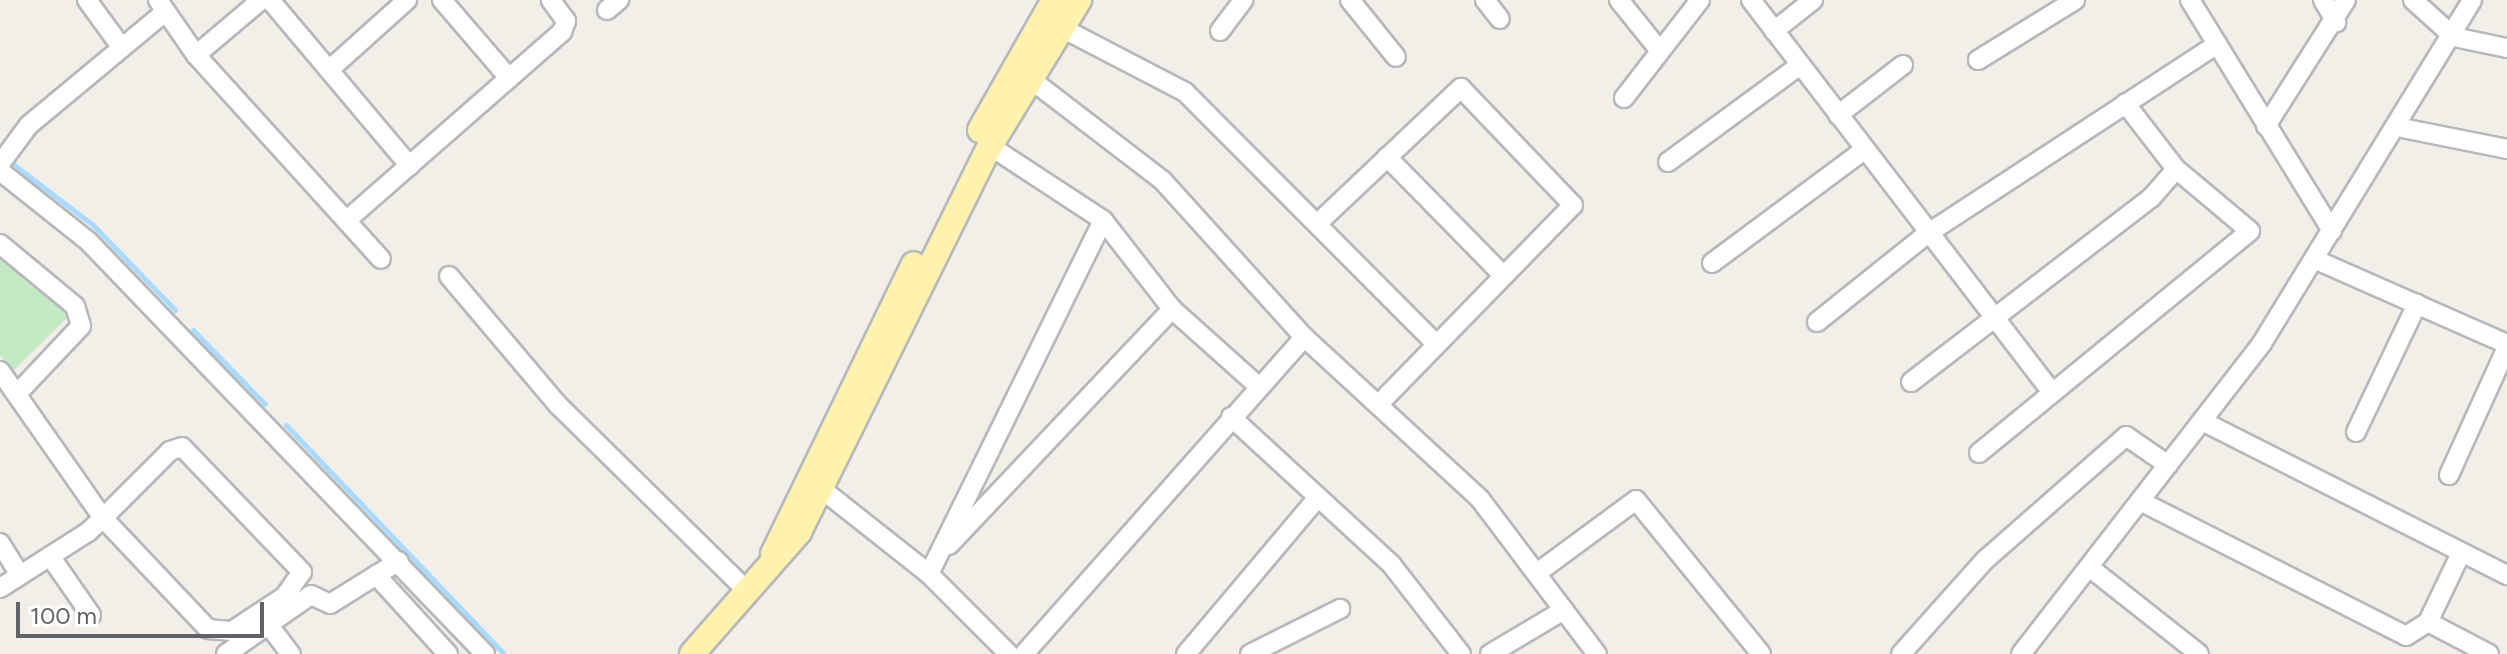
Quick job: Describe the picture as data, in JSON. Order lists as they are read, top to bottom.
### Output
{
  "scale_bar": "100 m"
}
